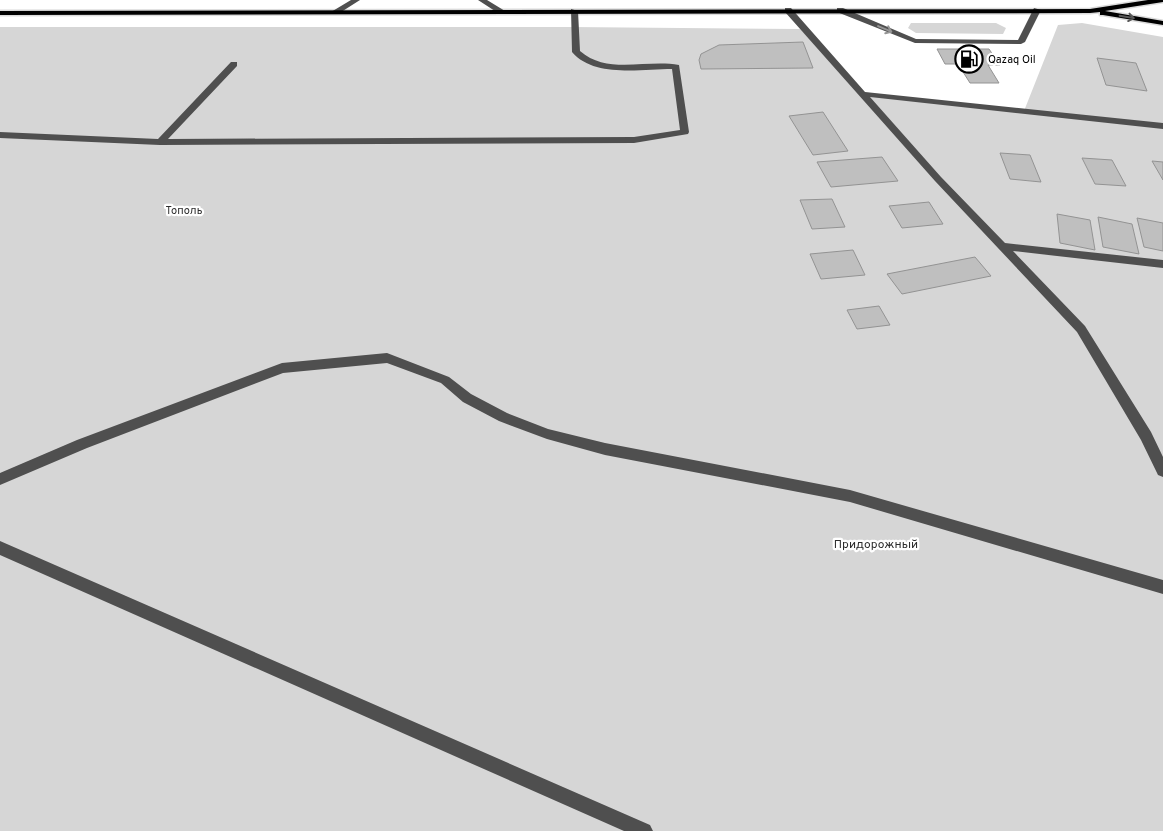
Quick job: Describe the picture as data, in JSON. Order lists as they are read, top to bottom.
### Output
{
  "parks": ["Тополь", "Придорожный"],
  "places": {
    "fuel station": ["Qazaq Oil"]
  }
}
